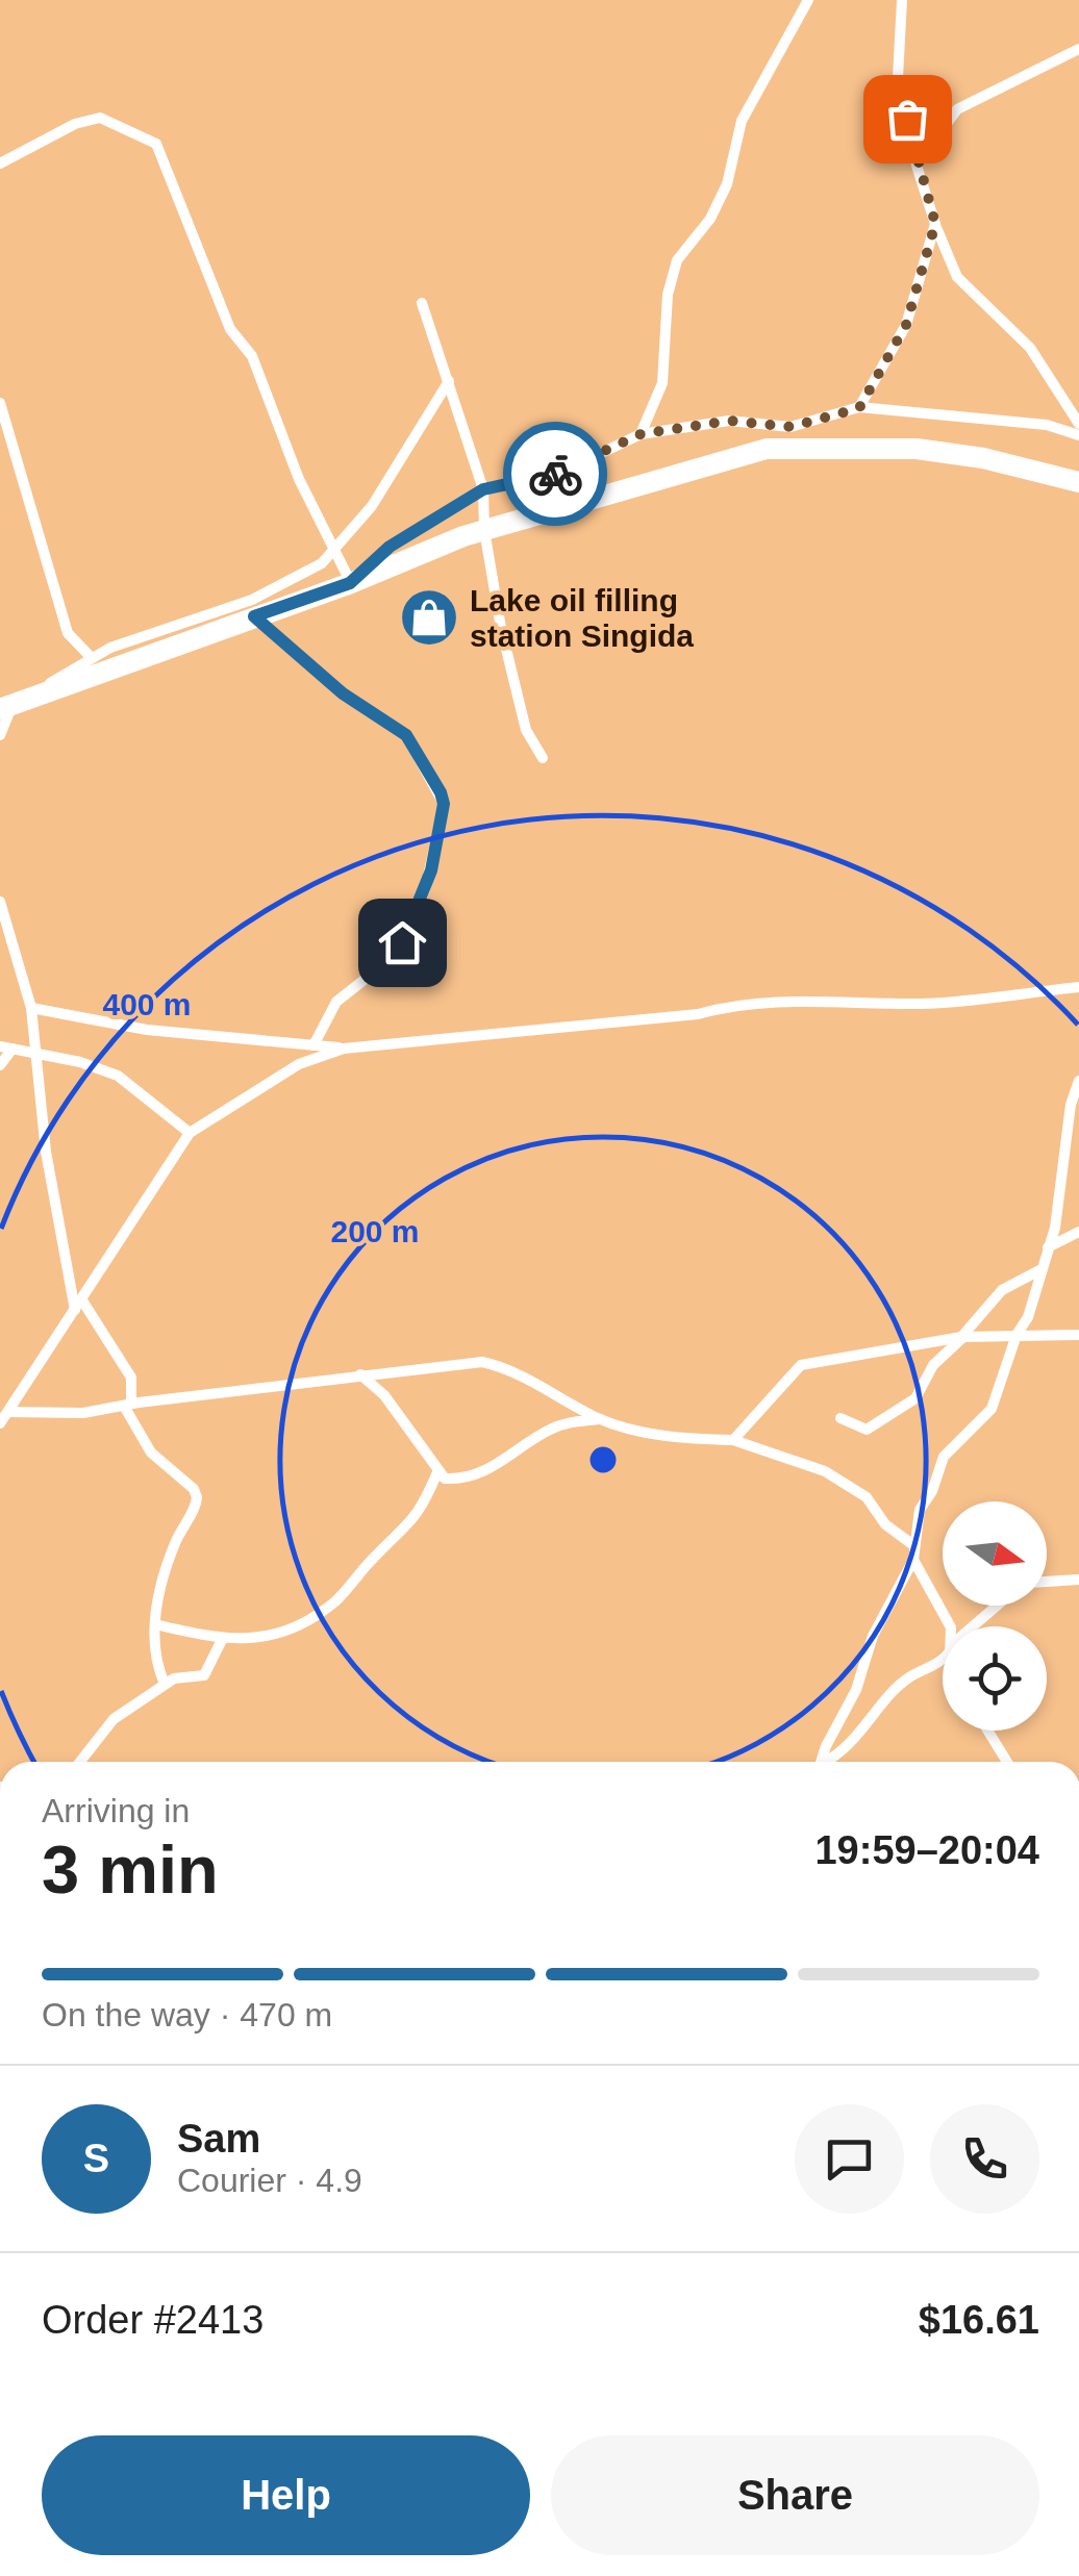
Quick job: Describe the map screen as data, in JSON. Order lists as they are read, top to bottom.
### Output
{
  "places": {
    "shop": ["Lake oil filling station Singida"]
  },
  "north": "right",
  "page": {
    "heading": ["3 min", "Arriving in", "19:59–20:04"],
    "panel": [
      "Sam",
      "Courier · 4.9",
      "Order #2413",
      "$16.61"
    ],
    "bar": "On the way · 470 m",
    "round": "S",
    "buttons": ["Help", "Share"]
  },
  "rings": ["400 m", "200 m"]
}
